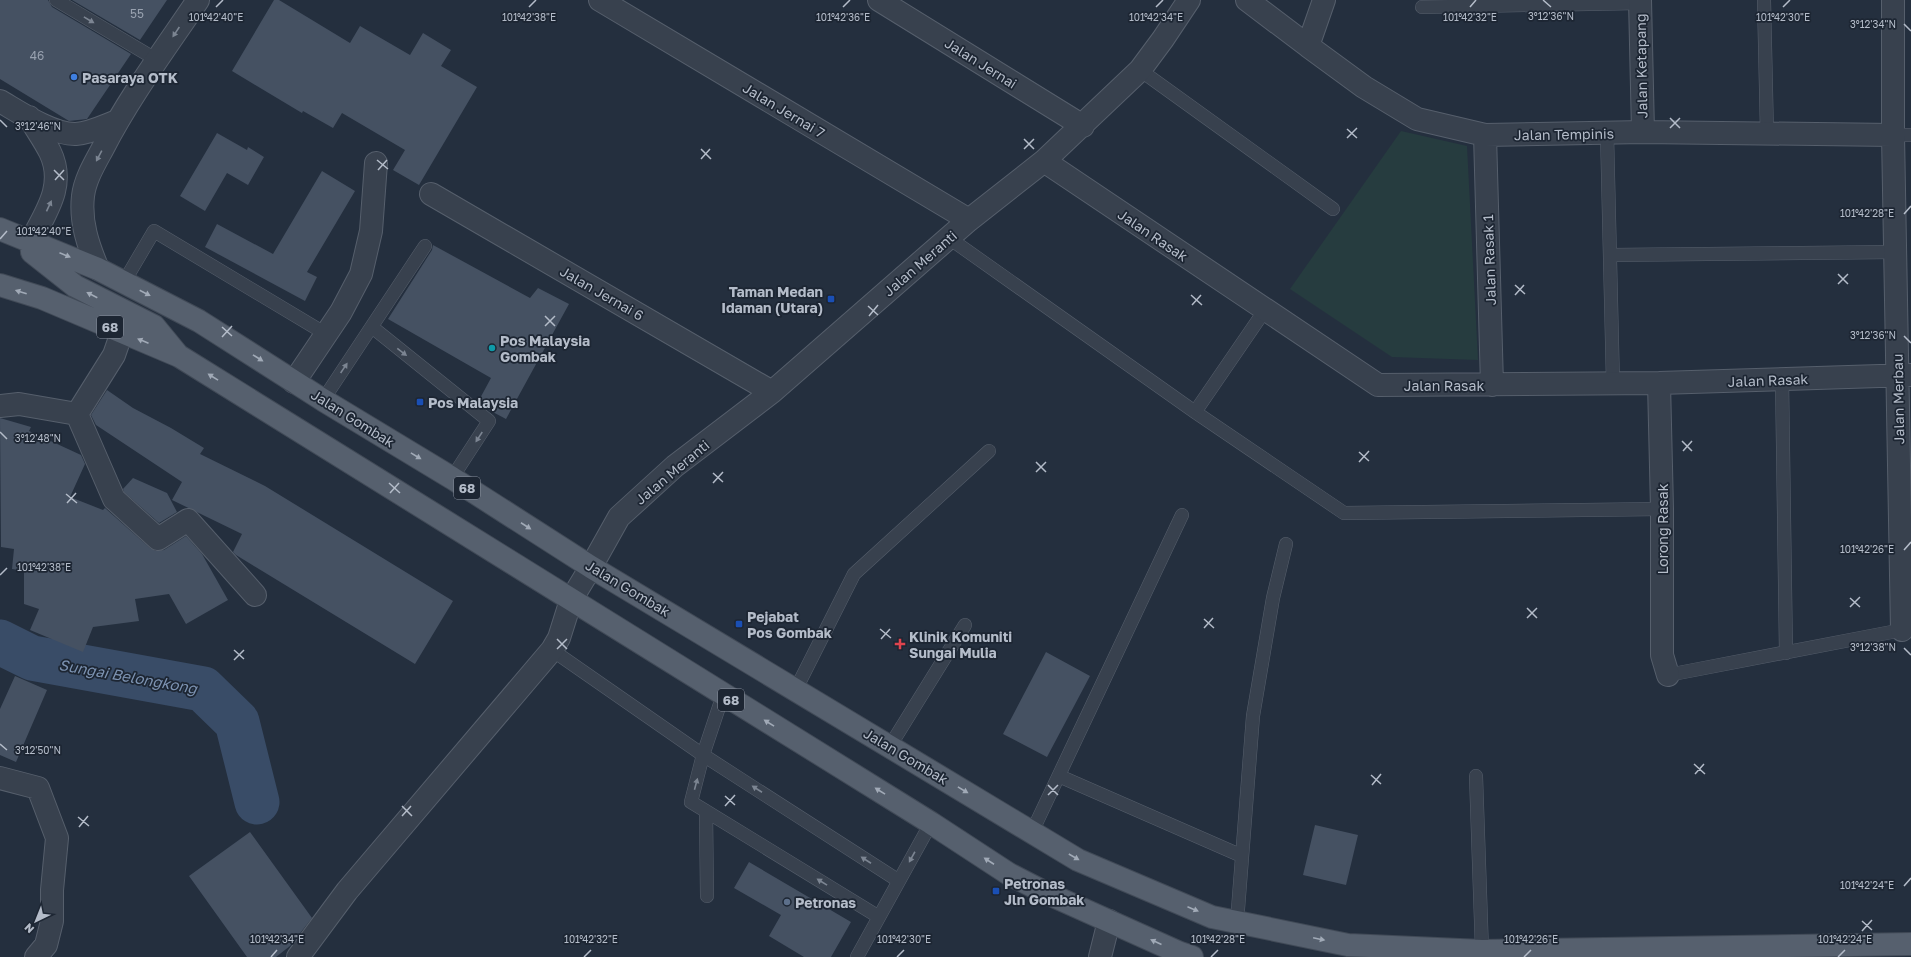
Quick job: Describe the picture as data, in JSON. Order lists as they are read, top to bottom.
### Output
{
  "streets": {
    "main road": ["68", "Jalan Gombak"],
    "street": [
      "Jalan Jernai",
      "Jalan Ketapang",
      "Jalan Jernai 7",
      "Jalan Tempinis",
      "Jalan Rasak",
      "Jalan Rasak 1",
      "Jalan Meranti",
      "Jalan Jernai 6",
      "Jalan Merbau",
      "Lorong Rasak"
    ]
  },
  "crossings": [
    ["Jalan Jernai", "Jalan Meranti"],
    ["Jalan Ketapang", "Jalan Tempinis"],
    ["Jalan Jernai 7", "Jalan Meranti"],
    ["Jalan Tempinis", "Jalan Rasak 1"],
    ["Jalan Tempinis", "Jalan Merbau"],
    ["Jalan Rasak", "Jalan Rasak 1"],
    ["Jalan Rasak", "Jalan Meranti"],
    ["Jalan Rasak", "Jalan Merbau"],
    ["Jalan Rasak", "Lorong Rasak"],
    ["Jalan Meranti", "Jalan Jernai 6"],
    ["Jalan Meranti", "68"],
    ["Jalan Meranti", "Jalan Gombak"]
  ],
  "water": ["Sungai Belongkong"],
  "places": {
    "other": ["Pasaraya OTK", "Pos Malaysia Gombak", "Petronas"],
    "transit": [
      "Taman Medan Idaman (Utara)",
      "Pos Malaysia",
      "Pejabat Pos Gombak",
      "Petronas Jln Gombak"
    ],
    "health": ["Klinik Komuniti Sungai Mulia"]
  },
  "house_numbers": ["55", "46"],
  "north": "bottom left",
  "coordinates": [
    "3°12'36\"N",
    "101°42'40\"E",
    "101°42'38\"E",
    "101°42'36\"E",
    "101°42'34\"E",
    "101°42'32\"E",
    "101°42'30\"E",
    "3°12'34\"N",
    "3°12'46\"N",
    "101°42'28\"E",
    "3°12'48\"N",
    "101°42'26\"E",
    "3°12'38\"N",
    "3°12'50\"N",
    "101°42'24\"E"
  ]
}
